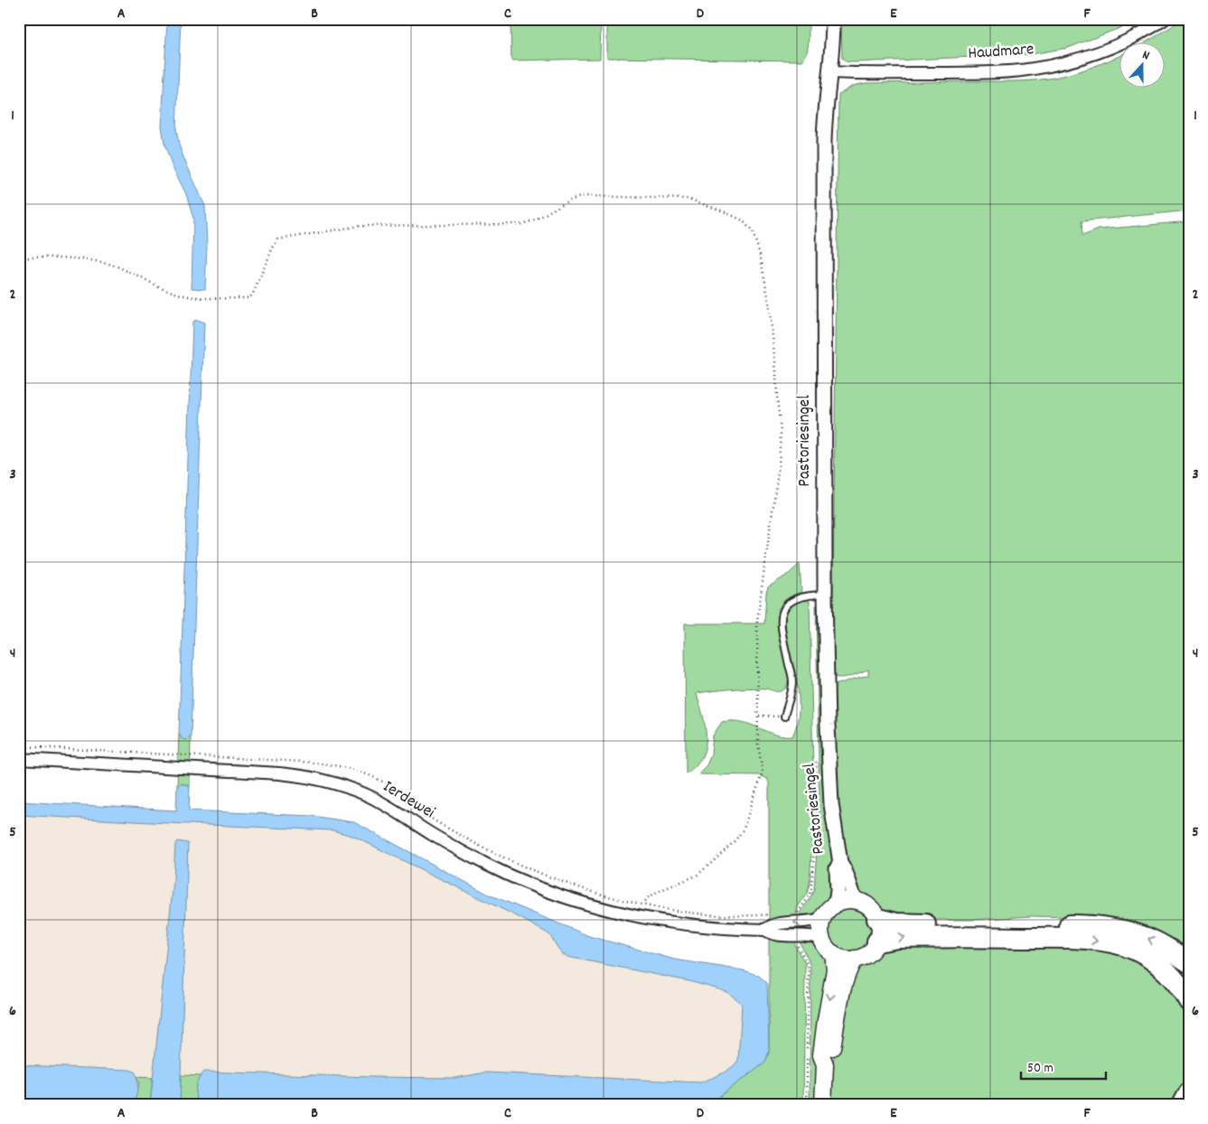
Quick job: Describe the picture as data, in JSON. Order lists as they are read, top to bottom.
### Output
{
  "streets": {
    "street": ["Haudmare", "Pastoriesingel", "Ierdewei"]
  },
  "crossings": [
    ["Haudmare", "Pastoriesingel"],
    ["Pastoriesingel", "Ierdewei"]
  ],
  "scale_bar": "50 m",
  "north": "top",
  "grid": {
    "columns": [
      "A",
      "B",
      "C",
      "D",
      "E",
      "F"
    ],
    "rows": [
      "1",
      "2",
      "3",
      "4",
      "5",
      "6"
    ]
  }
}
